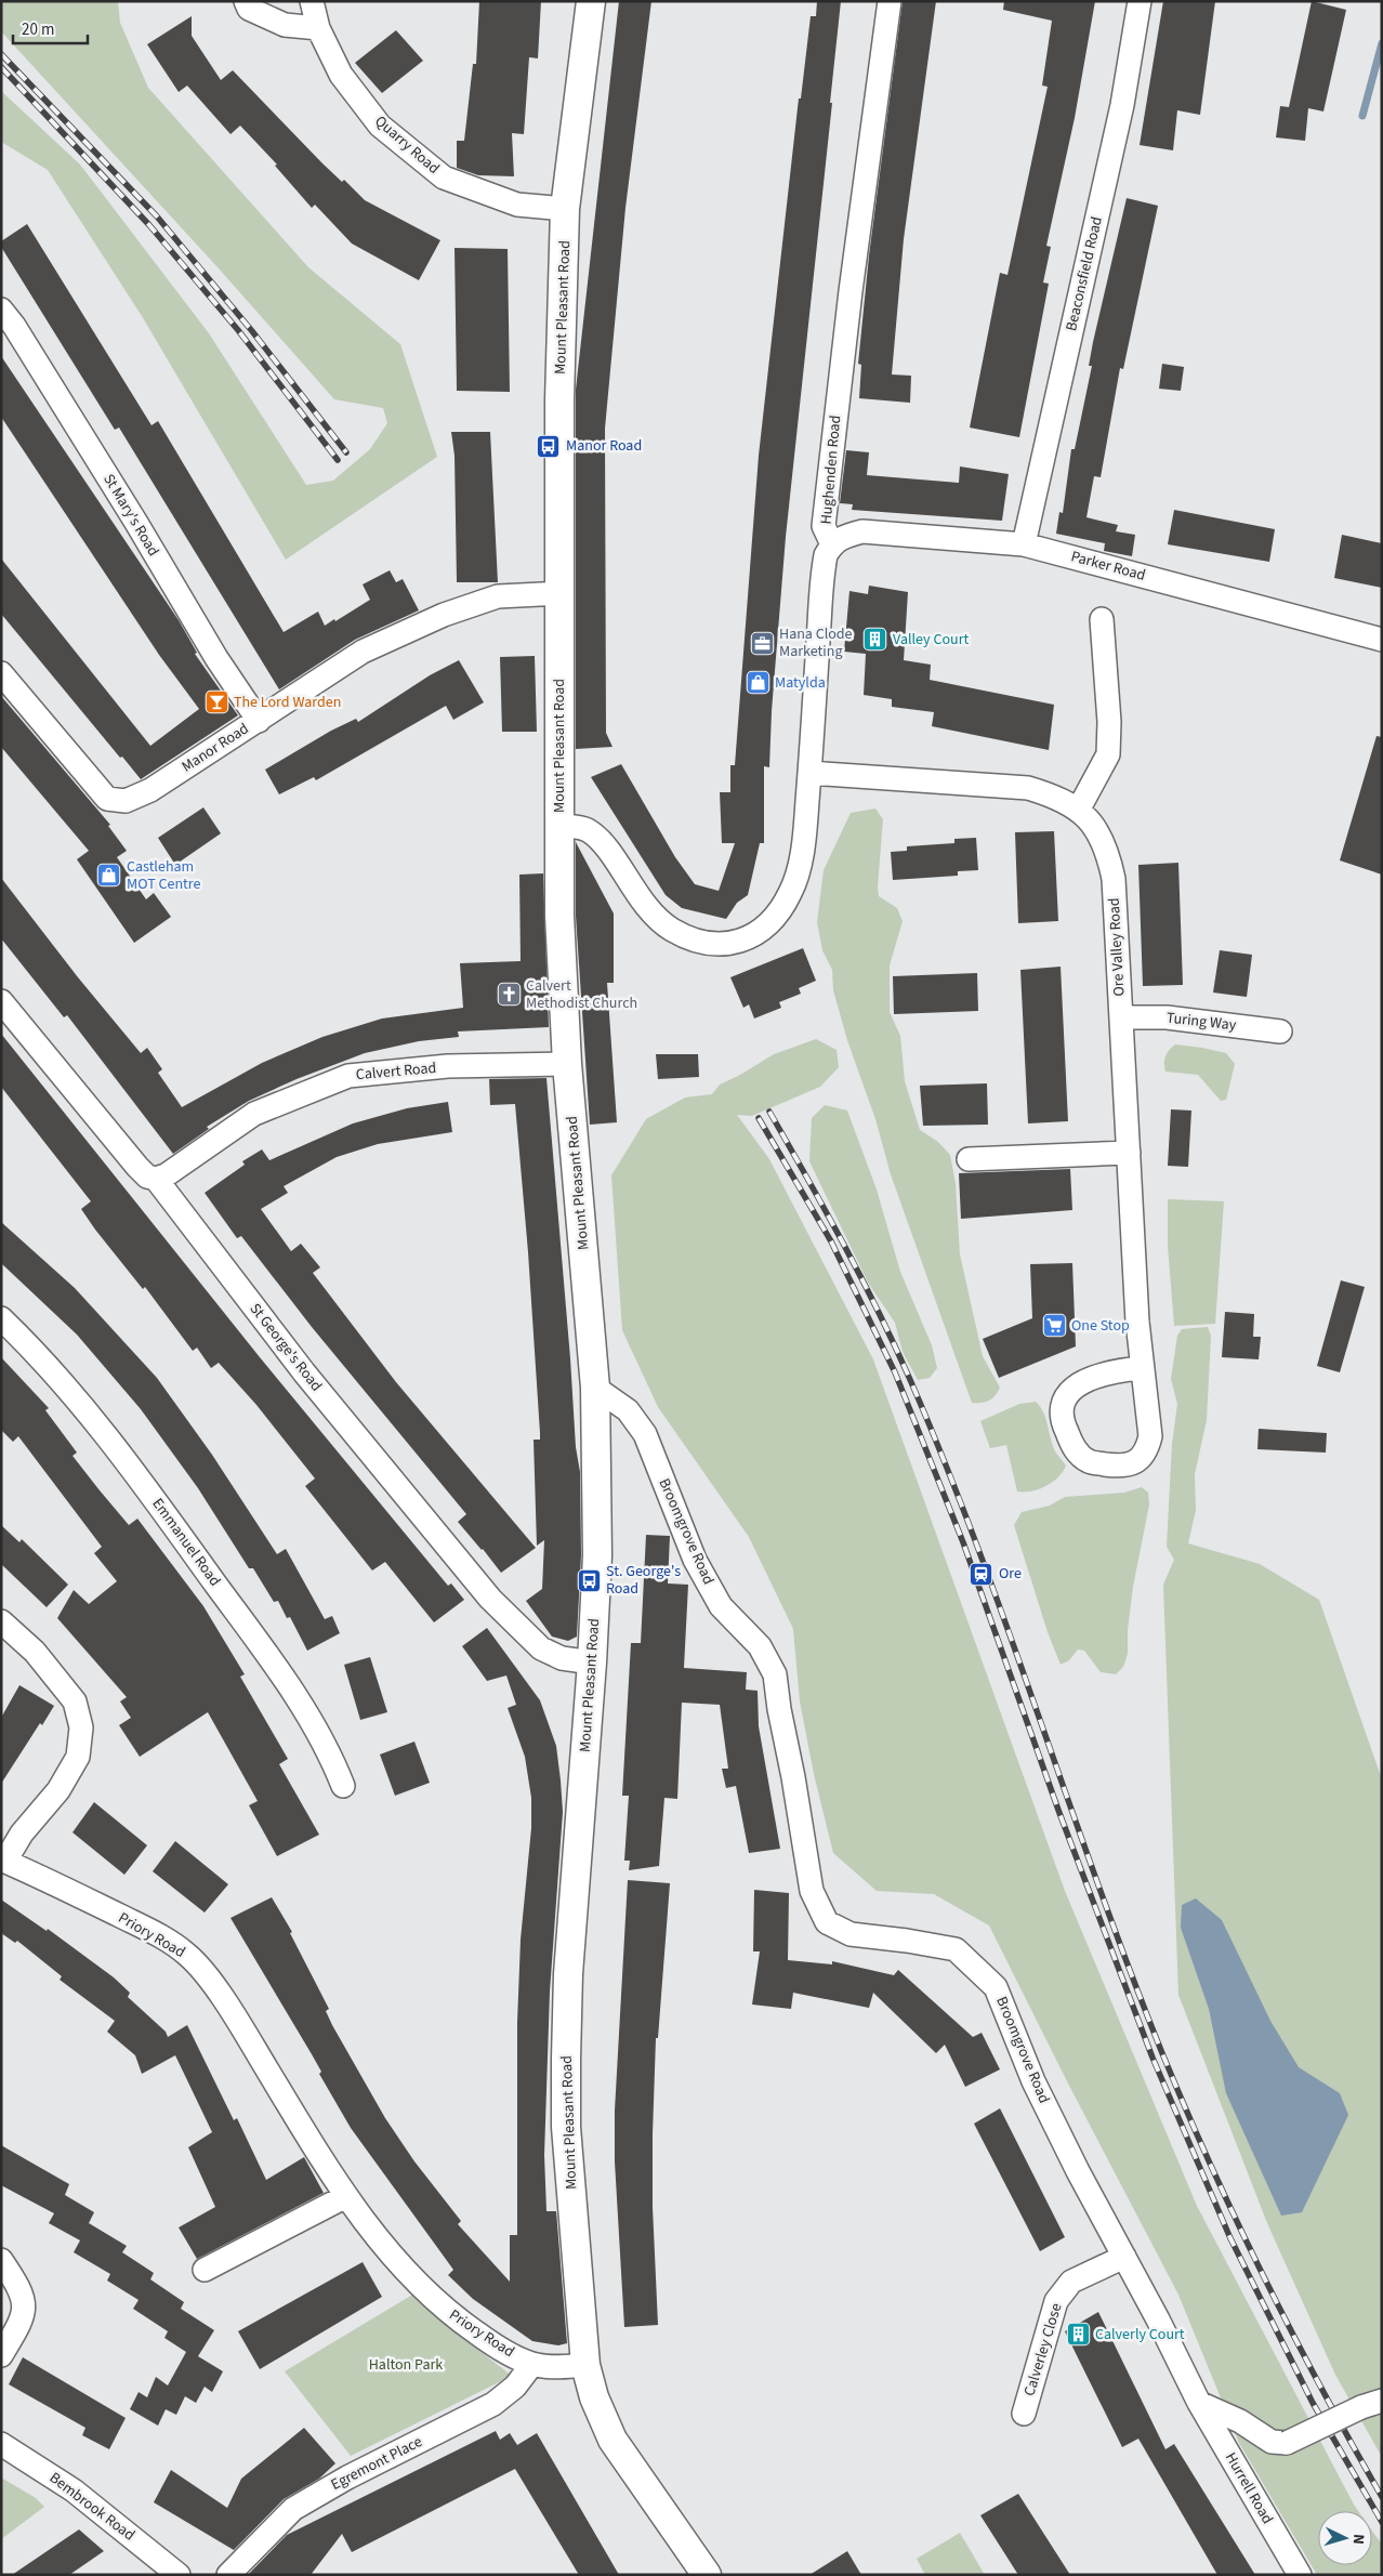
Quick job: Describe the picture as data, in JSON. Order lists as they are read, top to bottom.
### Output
{
  "streets": {
    "street": [
      "Quarry Road",
      "Beaconsfield Road",
      "Mount Pleasant Road",
      "Hughenden Road",
      "St Mary's Road",
      "Parker Road",
      "Manor Road",
      "Ore Valley Road",
      "Turing Way",
      "Calvert Road",
      "St George's Road",
      "Broomgrove Road",
      "Emmanuel Road",
      "Priory Road",
      "Calverley Close",
      "Egremont Place",
      "Hurrell Road",
      "Bembrook Road"
    ]
  },
  "crossings": [
    ["Quarry Road", "Mount Pleasant Road"],
    ["Beaconsfield Road", "Parker Road"],
    ["Mount Pleasant Road", "Hughenden Road"],
    ["Mount Pleasant Road", "Manor Road"],
    ["Mount Pleasant Road", "Calvert Road"],
    ["Mount Pleasant Road", "St George's Road"],
    ["Mount Pleasant Road", "Broomgrove Road"],
    ["Mount Pleasant Road", "Priory Road"],
    ["Hughenden Road", "Parker Road"],
    ["Hughenden Road", "Ore Valley Road"],
    ["St Mary's Road", "Manor Road"],
    ["Ore Valley Road", "Turing Way"],
    ["Calvert Road", "St George's Road"],
    ["Broomgrove Road", "Calverley Close"],
    ["Broomgrove Road", "Hurrell Road"],
    ["Priory Road", "Egremont Place"]
  ],
  "parks": ["Halton Park"],
  "places": {
    "bus stop": ["Manor Road", "St. George's Road"],
    "building": ["Valley Court", "Calverly Court"],
    "office": ["Hana Clode Marketing"],
    "shop": ["Matylda", "Castleham MOT Centre"],
    "bar": ["The Lord Warden"],
    "church": ["Calvert Methodist Church"],
    "supermarket": ["One Stop"],
    "station": ["Ore"]
  },
  "scale_bar": "20 m",
  "north": "right"
}
